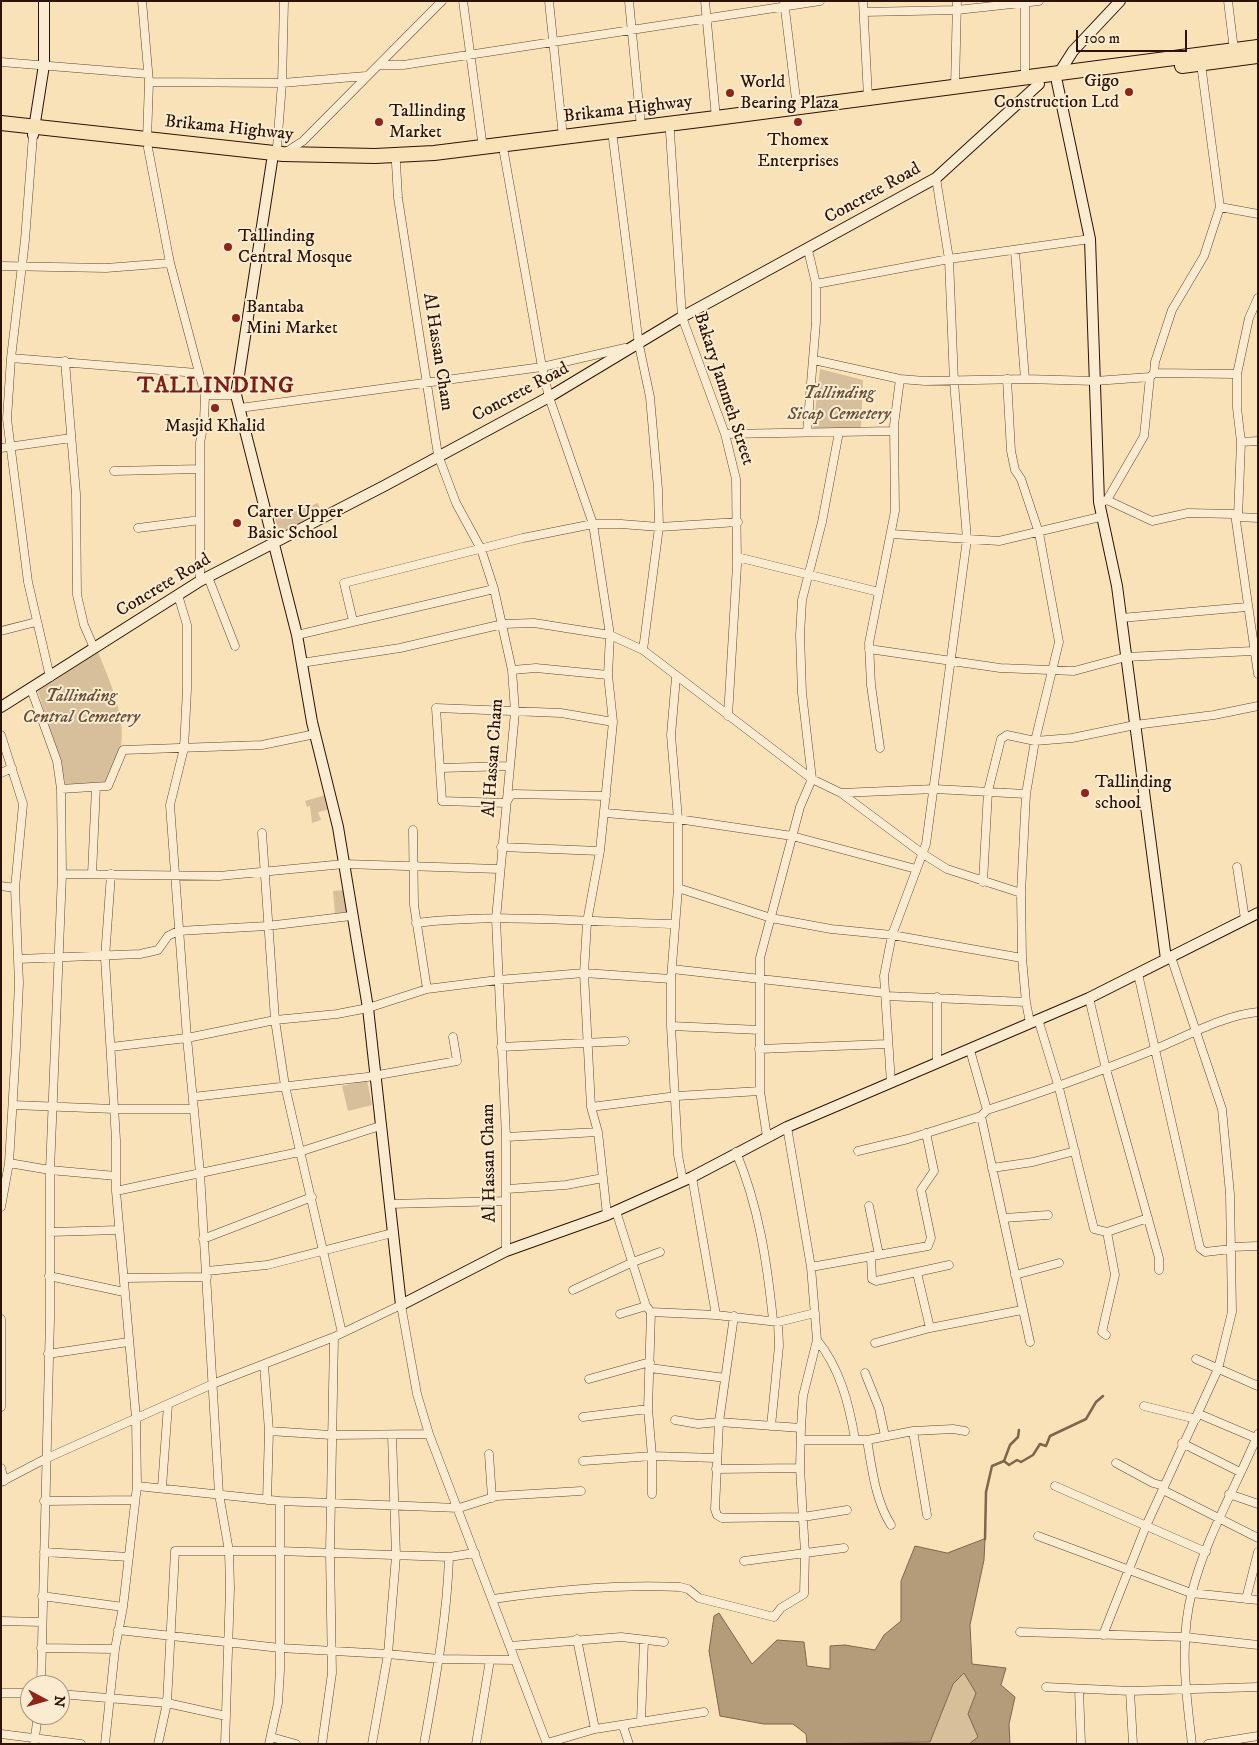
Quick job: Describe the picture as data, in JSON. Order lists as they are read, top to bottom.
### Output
{
  "streets": {
    "highway": ["Brikama Highway"],
    "street": ["Concrete Road", "Al Hassan Cham", "Bakary Jammeh Street"]
  },
  "crossings": [
    ["Brikama Highway", "Concrete Road"],
    ["Brikama Highway", "Al Hassan Cham"],
    ["Brikama Highway", "Bakary Jammeh Street"],
    ["Concrete Road", "Al Hassan Cham"],
    ["Concrete Road", "Bakary Jammeh Street"]
  ],
  "districts": ["TALLINDING"],
  "parks": ["Tallinding Sicap Cemetery", "Tallinding Central Cemetery"],
  "places": [
    "Gigo Construction Ltd",
    "World Bearing Plaza",
    "Tallinding Market",
    "Thomex Enterprises",
    "Tallinding Central Mosque",
    "Bantaba Mini Market",
    "Masjid Khalid",
    "Carter Upper Basic School",
    "Tallinding school"
  ],
  "scale_bar": "100 m",
  "north": "right"
}
